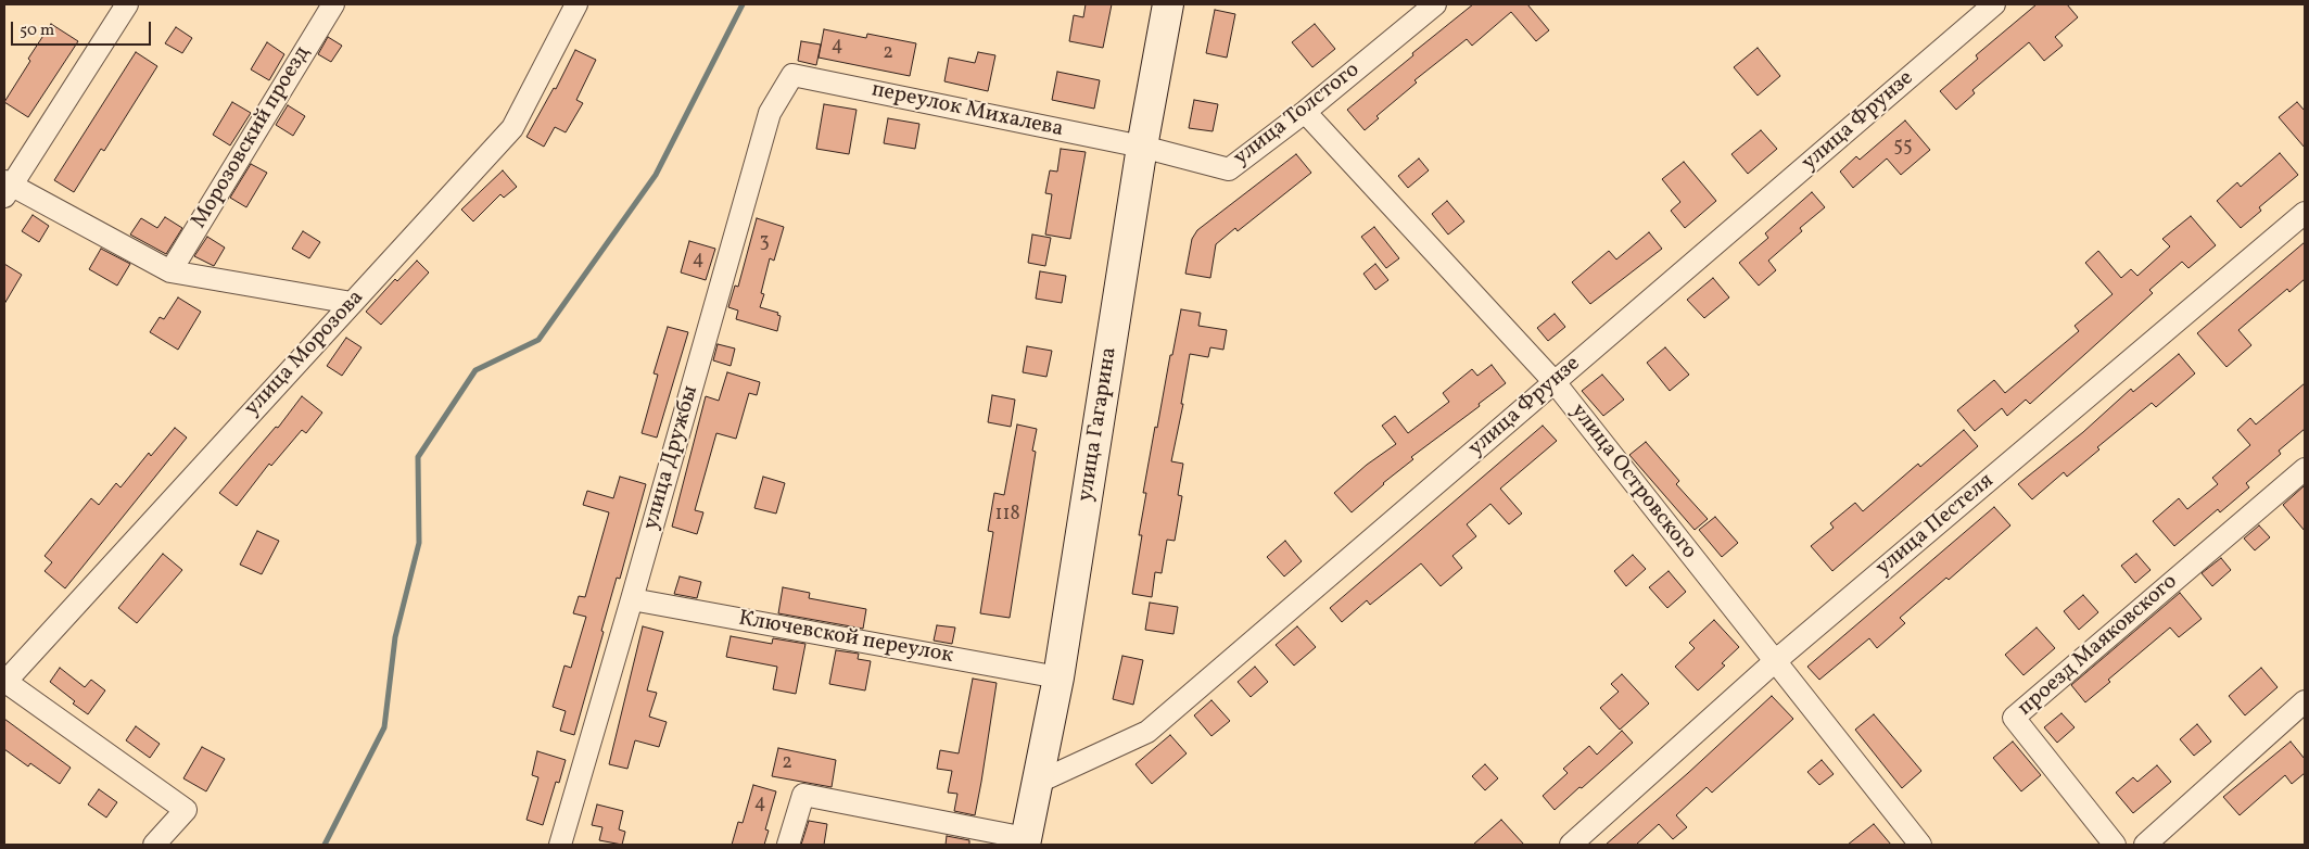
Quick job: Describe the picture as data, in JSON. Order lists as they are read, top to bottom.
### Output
{
  "streets": {
    "main road": ["улица Гагарина"],
    "street": [
      "переулок Михалева",
      "улица Толстого",
      "улица Фрунзе",
      "Морозовский проезд",
      "улица Морозова",
      "улица Дружбы",
      "улица Островского",
      "улица Пестеля",
      "Ключевской переулок",
      "проезд Маяковского"
    ]
  },
  "crossings": [
    ["переулок Михалева", "улица Толстого"],
    ["переулок Михалева", "улица Гагарина"],
    ["переулок Михалева", "улица Дружбы"],
    ["улица Толстого", "улица Гагарина"],
    ["улица Толстого", "улица Островского"],
    ["улица Фрунзе", "улица Гагарина"],
    ["улица Фрунзе", "улица Островского"],
    ["улица Гагарина", "Ключевской переулок"],
    ["улица Дружбы", "Ключевской переулок"],
    ["улица Островского", "улица Пестеля"]
  ],
  "house_numbers": [
    "4",
    "2",
    "55",
    "3",
    "4",
    "118",
    "2",
    "4"
  ],
  "scale_bar": "50 m"
}
